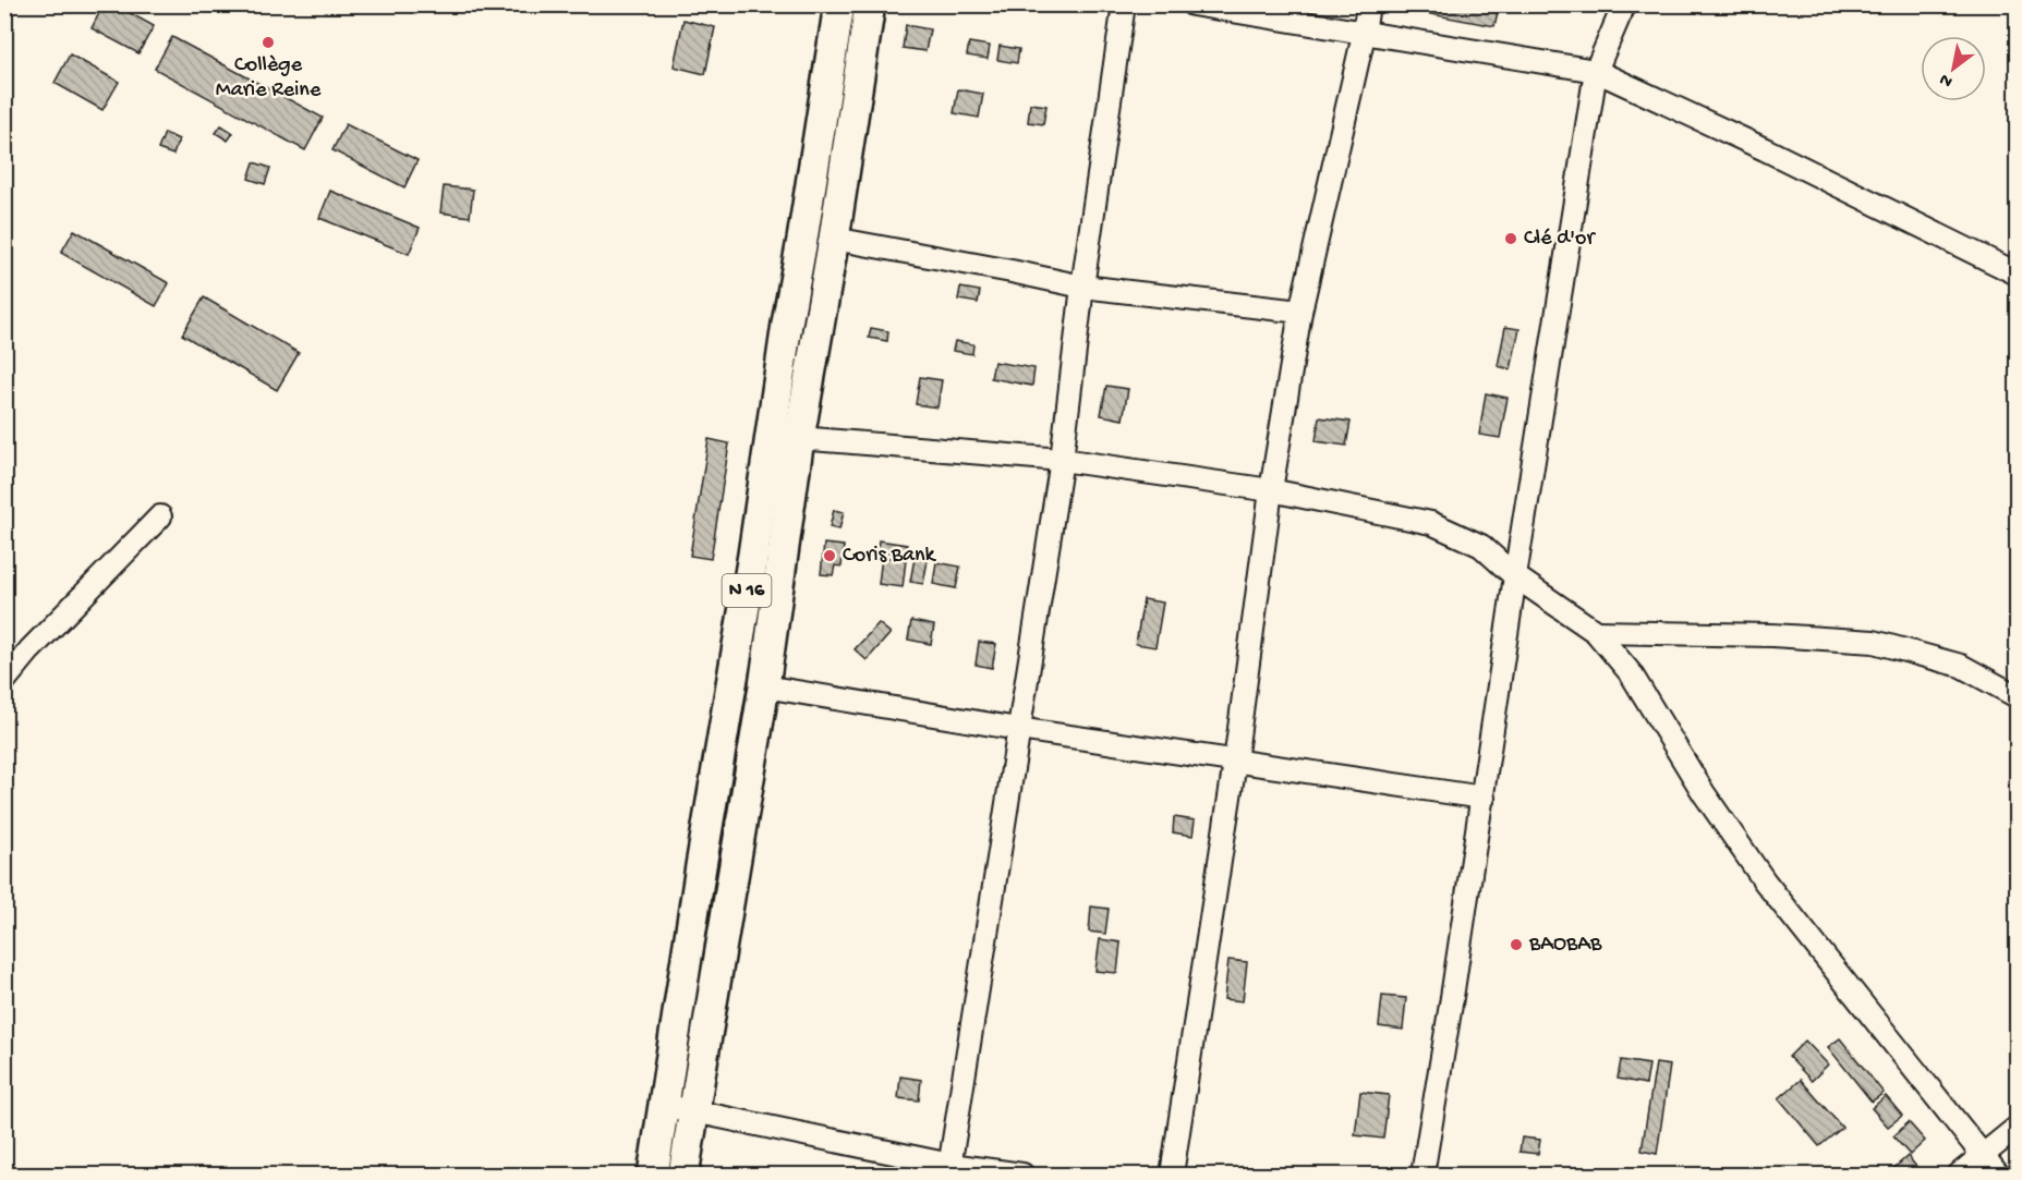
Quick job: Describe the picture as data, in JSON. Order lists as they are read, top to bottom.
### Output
{
  "streets": {
    "highway": ["N 16"]
  },
  "places": [
    "Collège Marie Reine",
    "Clé d'or",
    "Coris Bank",
    "BAOBAB"
  ],
  "north": "bottom left"
}
